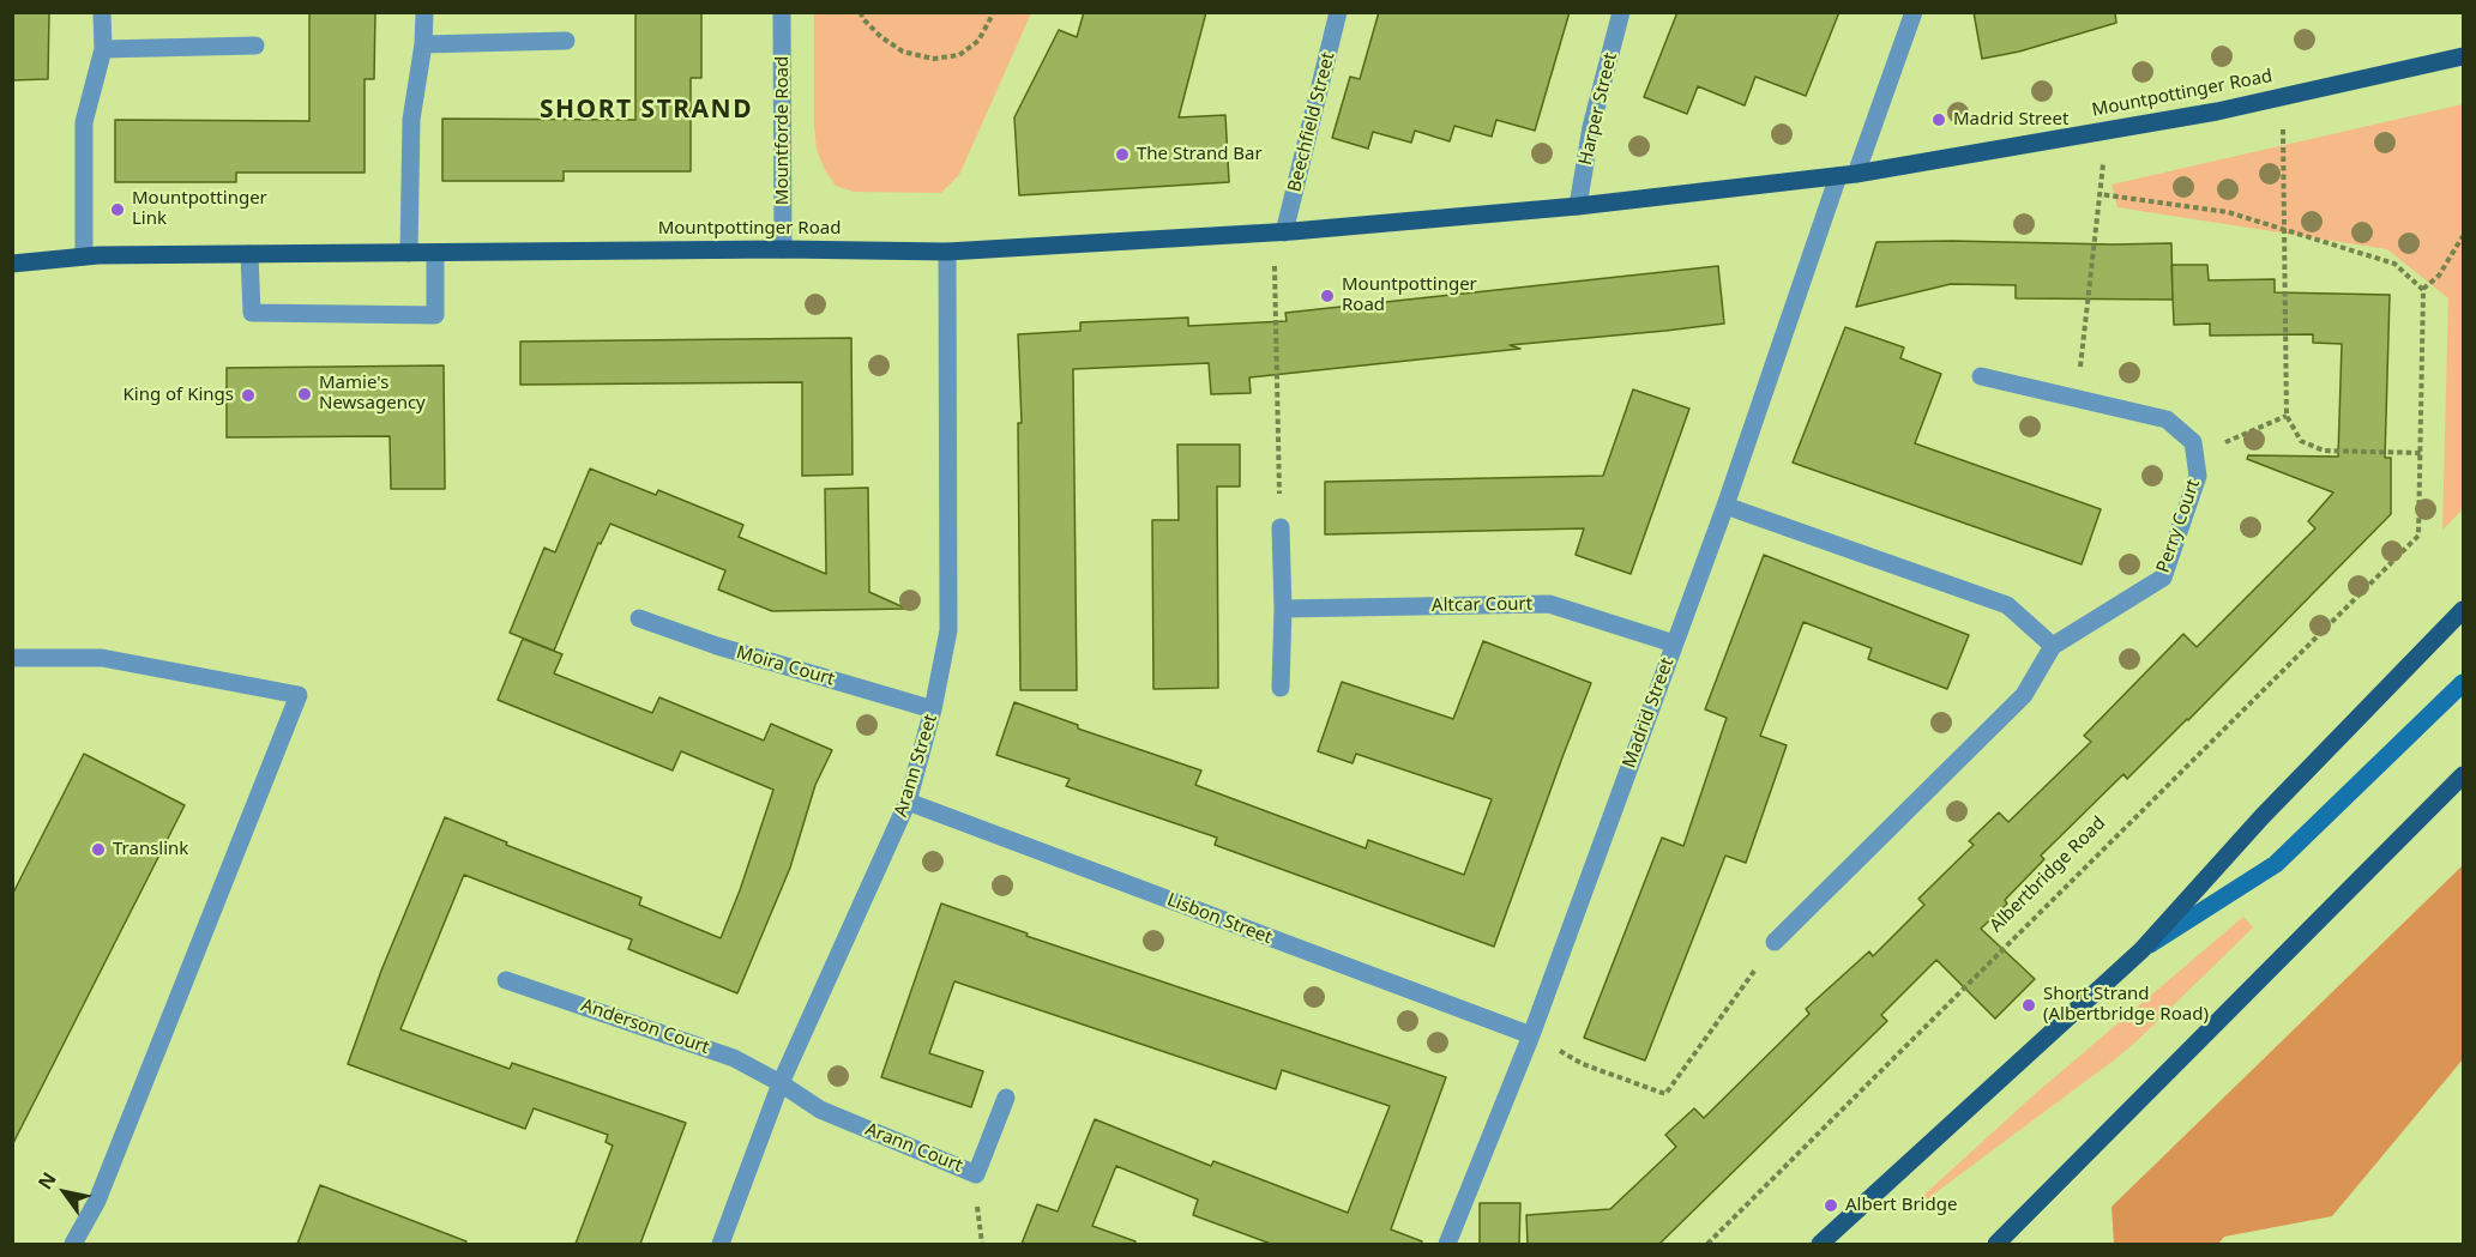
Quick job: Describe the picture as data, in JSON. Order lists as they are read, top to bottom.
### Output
{
  "streets": {
    "main road": ["Mountpottinger Road"],
    "street": [
      "Harper Street",
      "Beechfield Street",
      "Mountforde Road",
      "Perry Court",
      "Altcar Court",
      "Moira Court",
      "Madrid Street",
      "Arann Street",
      "Lisbon Street",
      "Anderson Court",
      "Arann Court"
    ],
    "path": ["Albertbridge Road"]
  },
  "crossings": [
    ["Mountpottinger Road", "Harper Street"],
    ["Mountpottinger Road", "Beechfield Street"],
    ["Mountpottinger Road", "Mountforde Road"],
    ["Mountpottinger Road", "Madrid Street"],
    ["Mountpottinger Road", "Arann Street"],
    ["Altcar Court", "Madrid Street"],
    ["Moira Court", "Arann Street"],
    ["Madrid Street", "Lisbon Street"],
    ["Arann Street", "Lisbon Street"],
    ["Arann Street", "Anderson Court"],
    ["Arann Street", "Arann Court"],
    ["Anderson Court", "Arann Court"]
  ],
  "districts": ["SHORT STRAND"],
  "places": [
    "Madrid Street",
    "The Strand Bar",
    "Mountpottinger Link",
    "Mountpottinger Road",
    "Mamie's Newsagency",
    "King of Kings",
    "Translink",
    "Short Strand (Albertbridge Road)",
    "Albert Bridge"
  ],
  "north": "top left"
}
